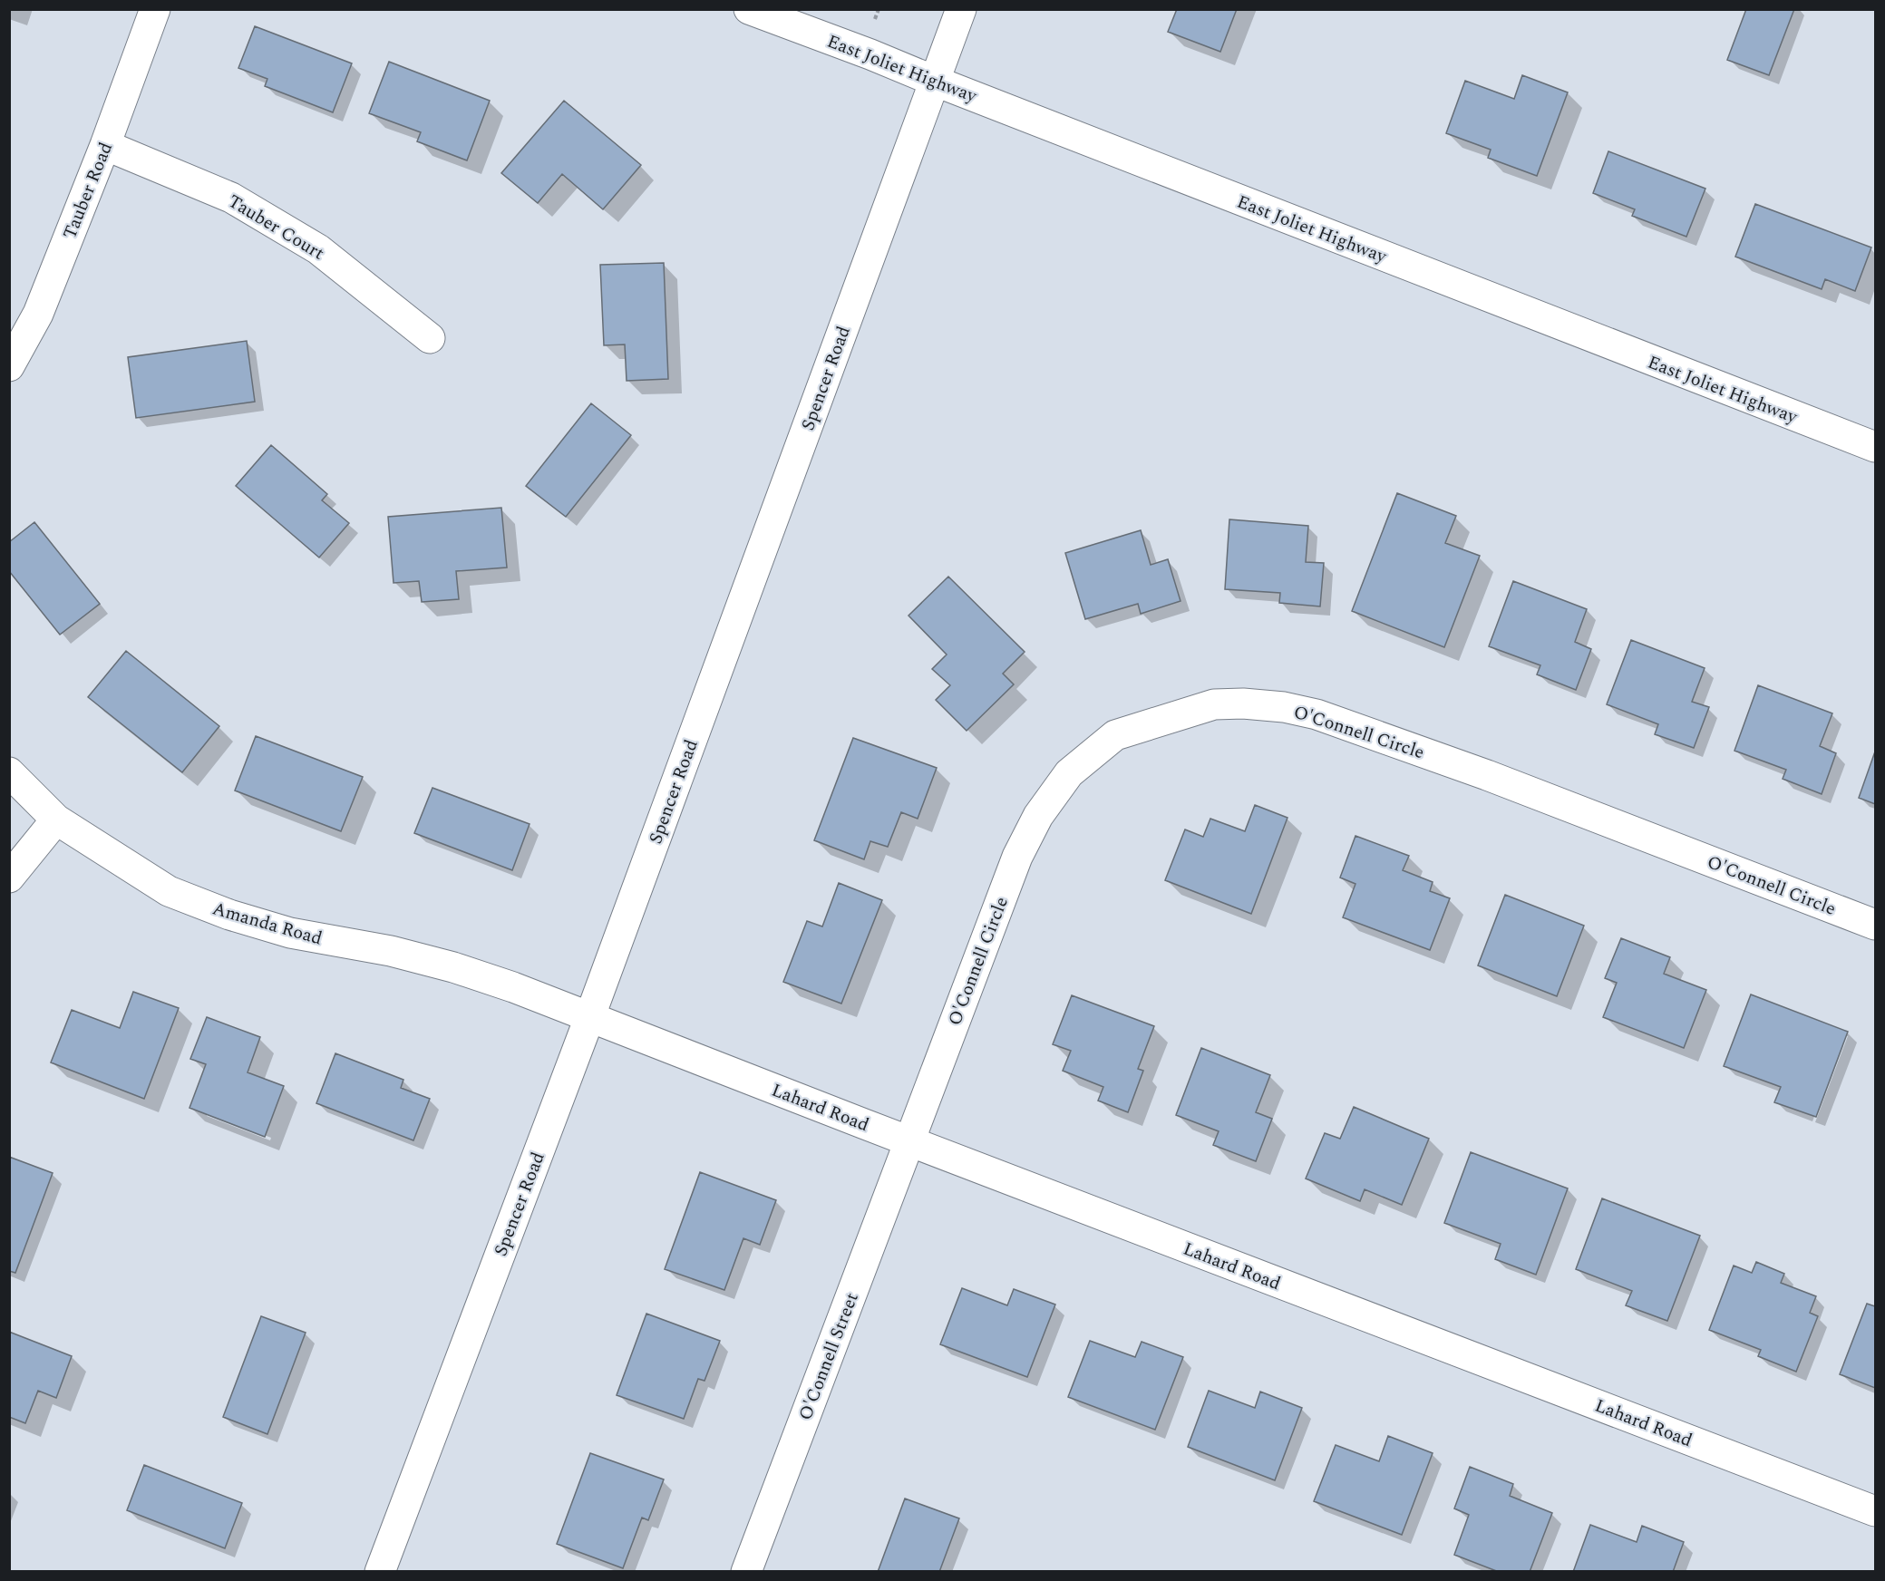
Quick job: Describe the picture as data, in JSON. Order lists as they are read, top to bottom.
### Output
{
  "streets": {
    "street": [
      "East Joliet Highway",
      "Tauber Road",
      "Tauber Court",
      "Spencer Road",
      "O'Connell Circle",
      "Amanda Road",
      "Lahard Road",
      "O'Connell Street"
    ]
  },
  "crossings": [
    ["East Joliet Highway", "Spencer Road"],
    ["Tauber Road", "Tauber Court"],
    ["Spencer Road", "Amanda Road"],
    ["Spencer Road", "Lahard Road"],
    ["O'Connell Circle", "Lahard Road"],
    ["O'Connell Circle", "O'Connell Street"],
    ["Amanda Road", "Lahard Road"],
    ["Lahard Road", "O'Connell Street"]
  ]
}
